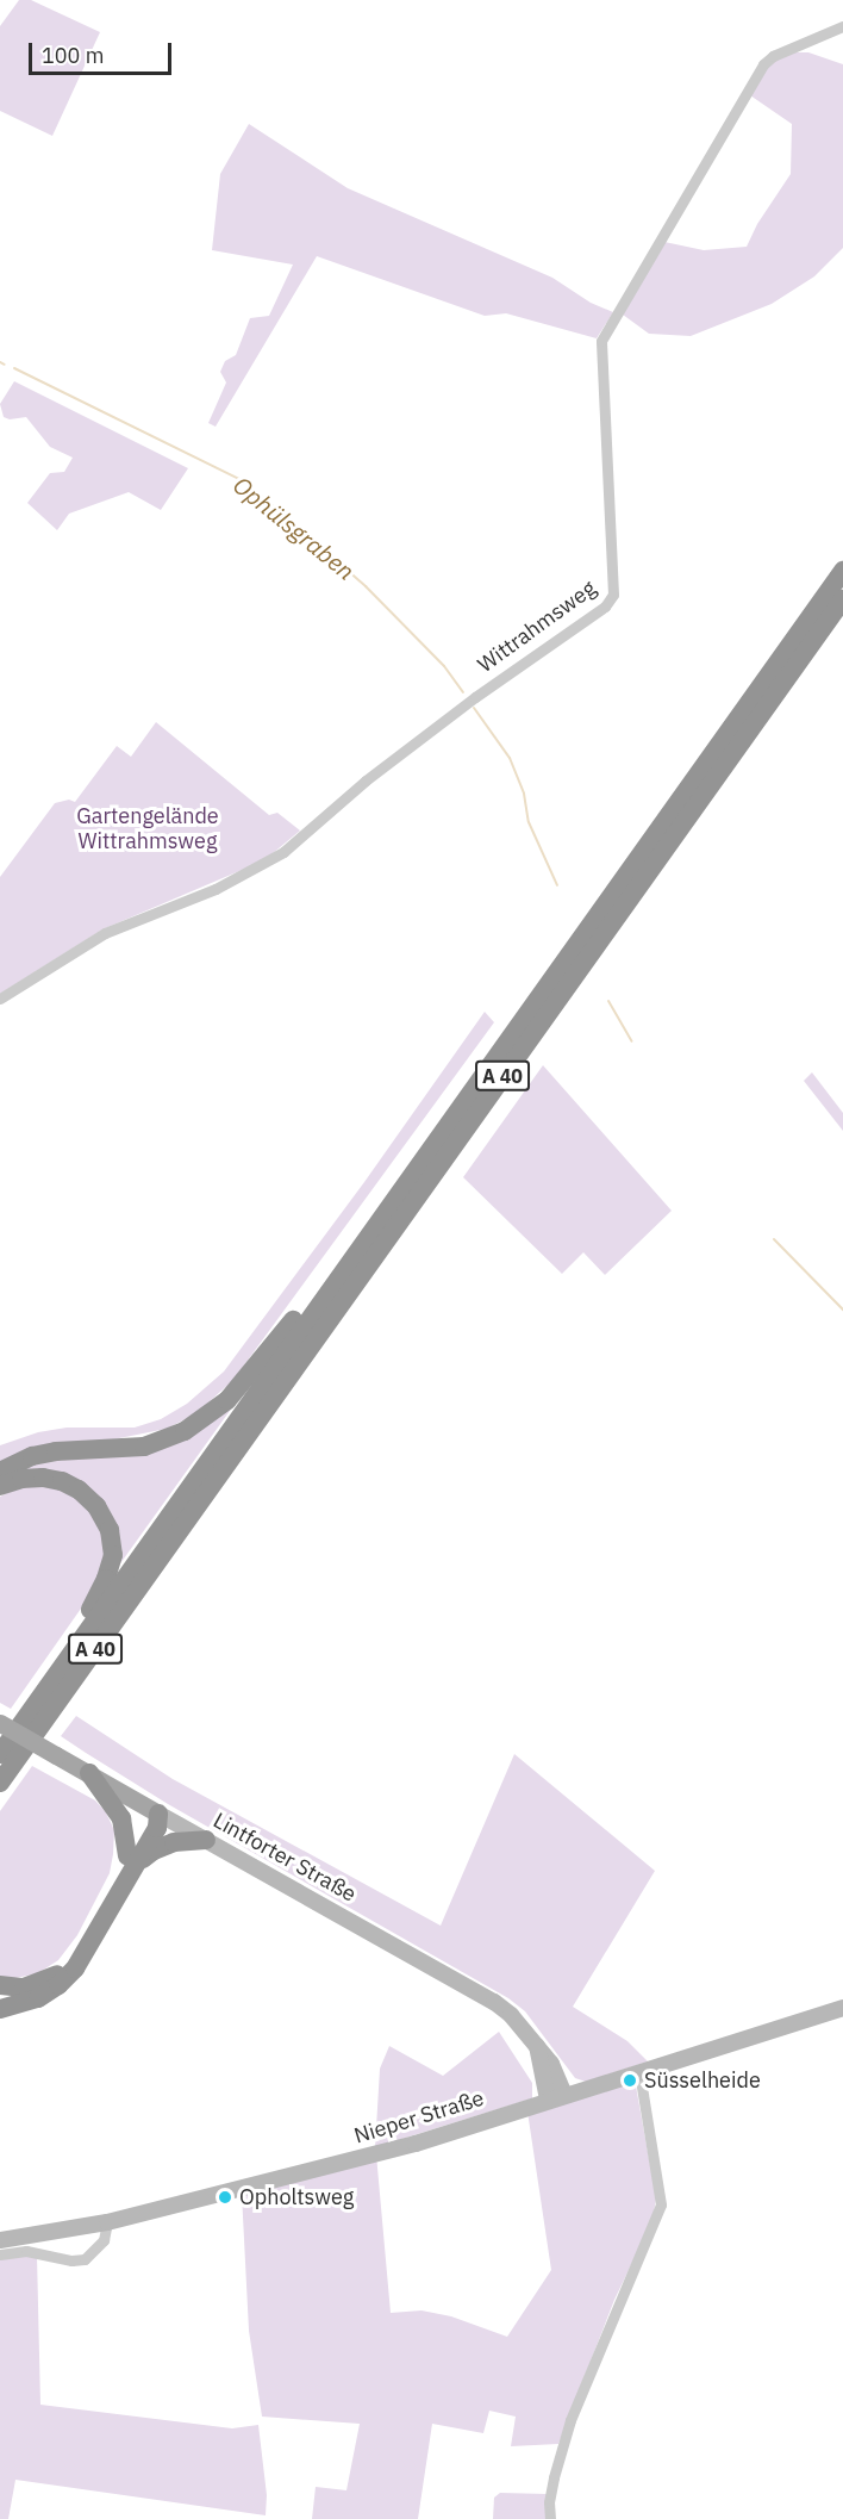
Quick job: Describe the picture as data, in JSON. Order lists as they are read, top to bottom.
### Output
{
  "streets": {
    "highway": ["A 40"],
    "main road": ["Lintforter Straße", "Nieper Straße"],
    "street": ["Wittrahmsweg"]
  },
  "crossings": [
    ["Lintforter Straße", "Nieper Straße"]
  ],
  "water": ["Ophülsgraben"],
  "parks": ["Gartengelände Wittrahmsweg"],
  "places": ["Süsselheide", "Opholtsweg"],
  "scale_bar": "100 m"
}
